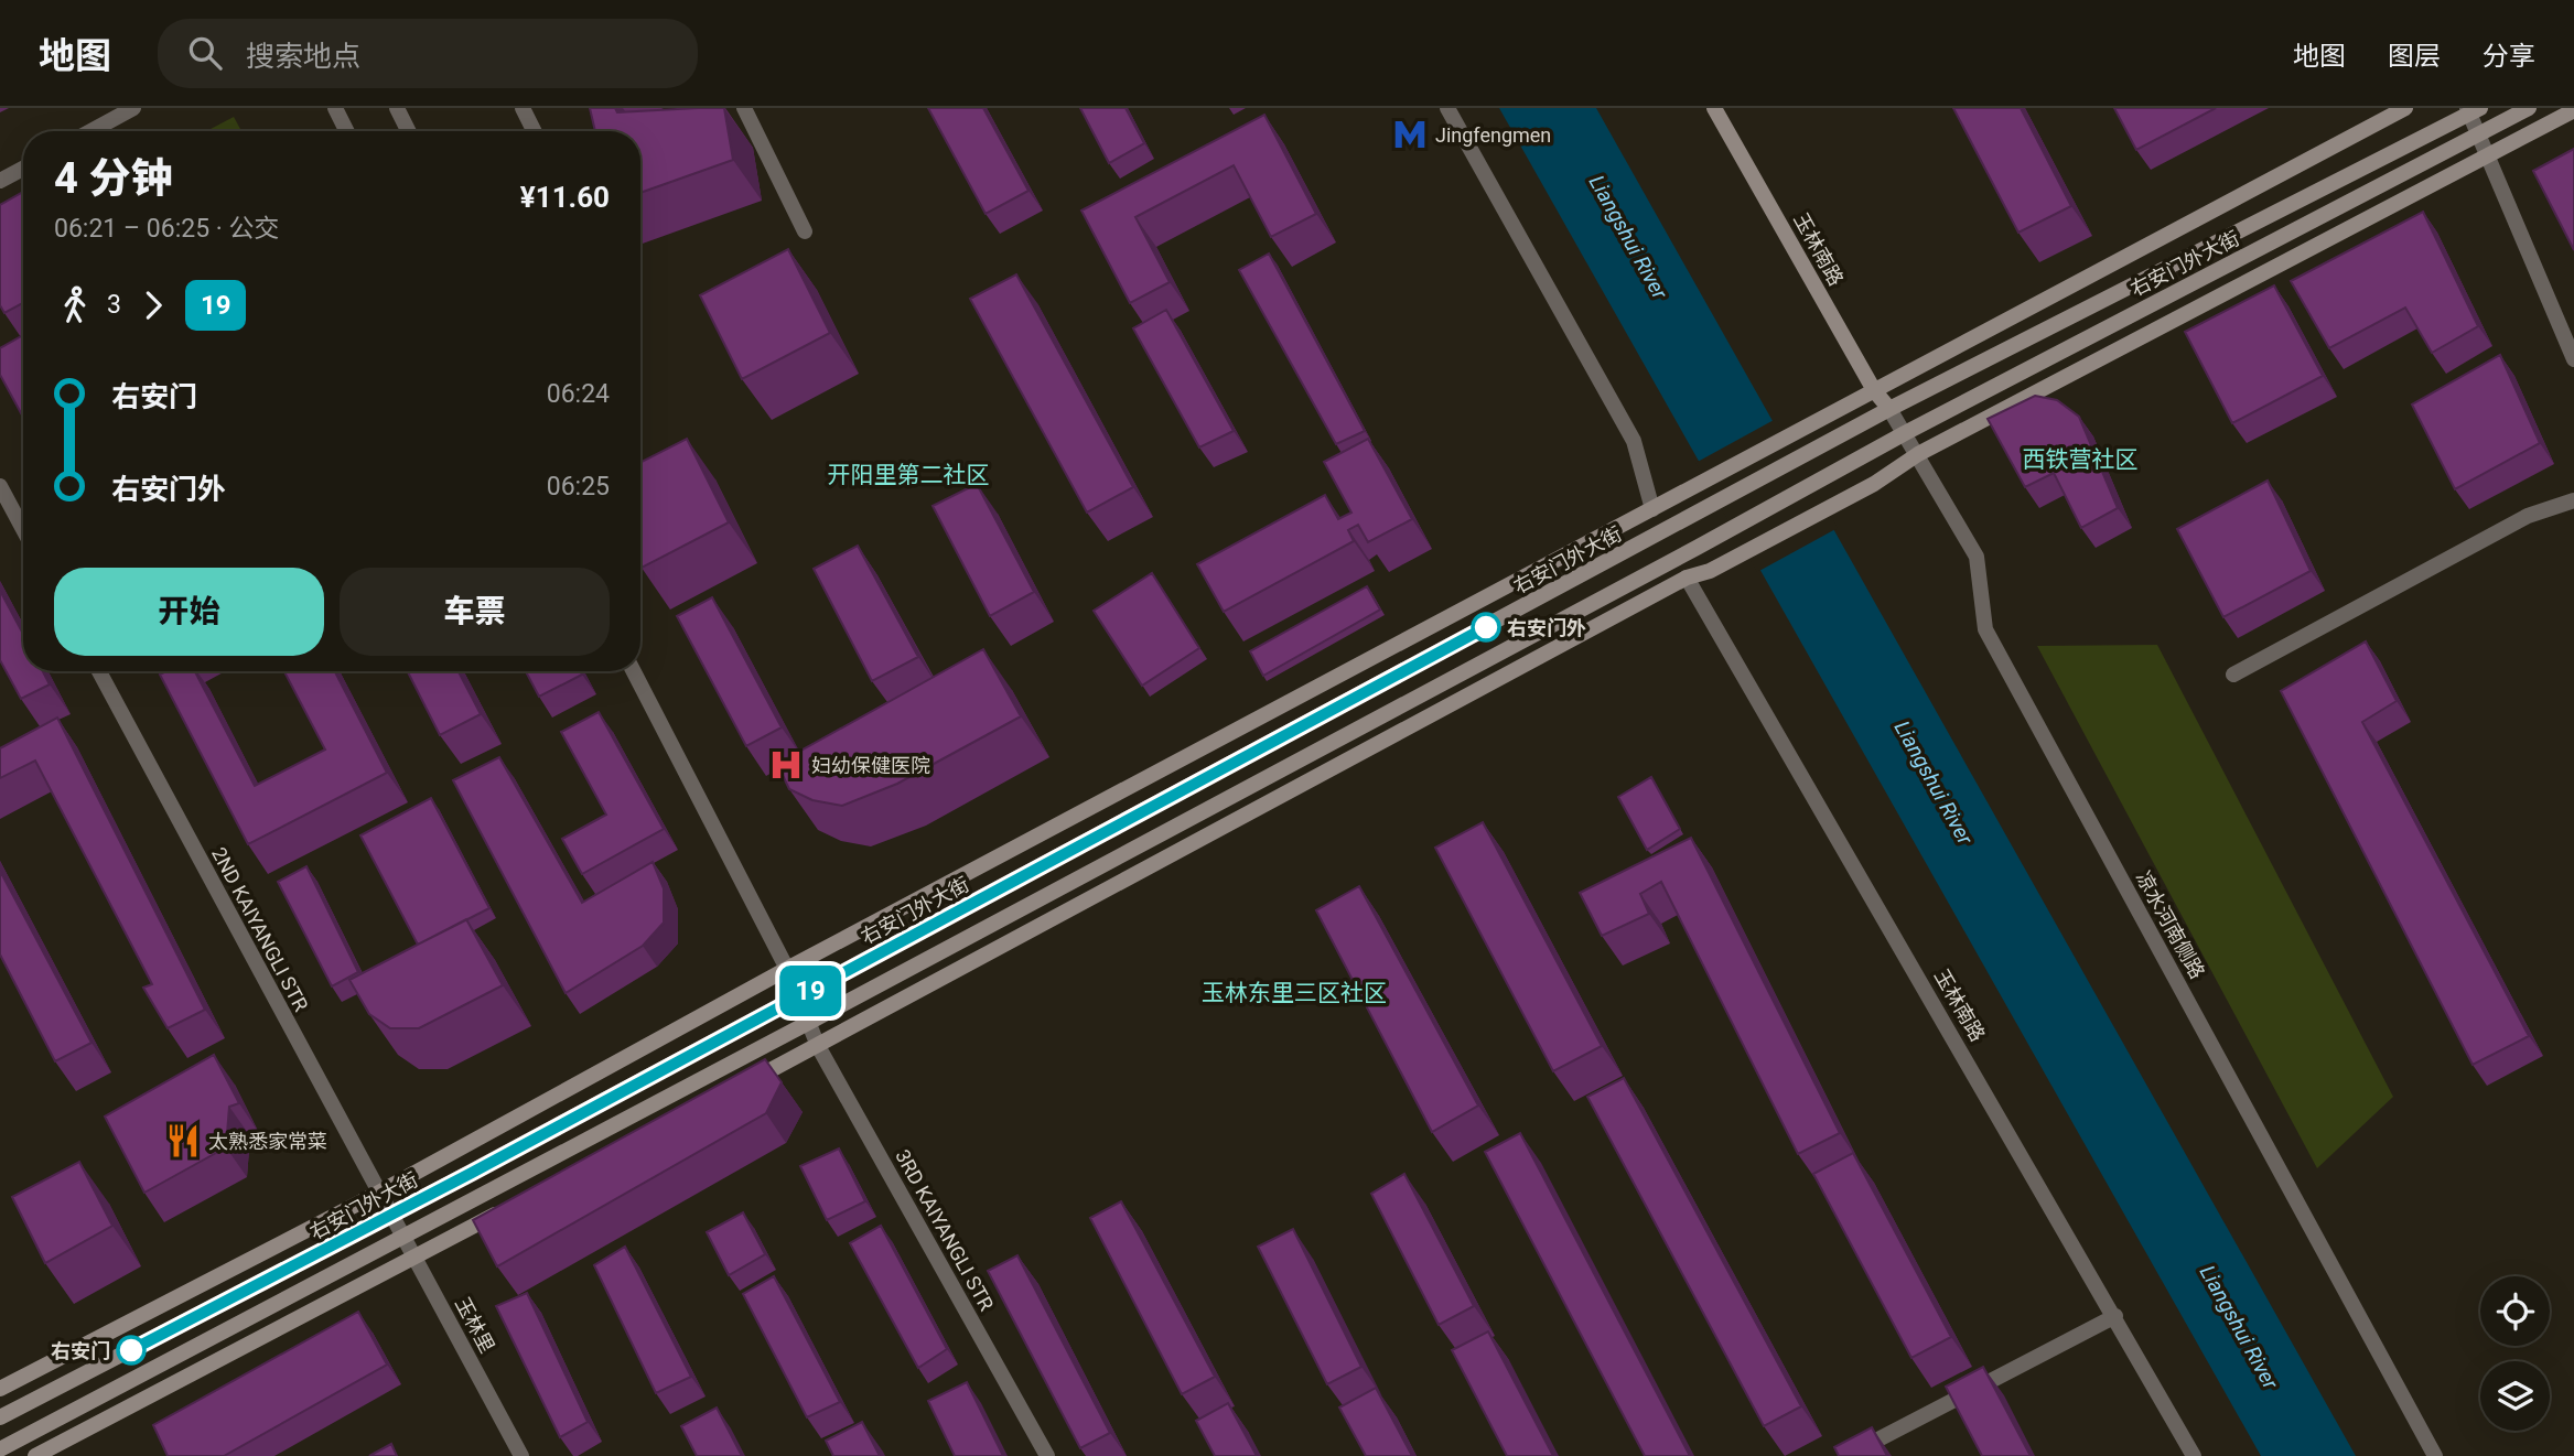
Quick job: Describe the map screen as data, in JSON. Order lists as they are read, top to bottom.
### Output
{
  "streets": {
    "main road": ["玉林南路", "右安门外大街"],
    "street": [
      "凉水河南侧路",
      "2ND KAIYANGLI STR",
      "3RD KAIYANGLI STR",
      "玉林里"
    ]
  },
  "crossings": [
    ["玉林南路", "右安门外大街"],
    ["玉林南路", "凉水河南侧路"],
    ["右安门外大街", "凉水河南侧路"],
    ["右安门外大街", "2ND KAIYANGLI STR"],
    ["右安门外大街", "3RD KAIYANGLI STR"],
    ["右安门外大街", "玉林里"],
    ["2ND KAIYANGLI STR", "玉林里"]
  ],
  "districts": ["西铁营社区", "开阳里第二社区", "玉林东里三区社区"],
  "water": ["Liangshui River"],
  "places": {
    "metro station": ["Jingfengmen"],
    "other": ["右安门外", "右安门"],
    "hospital": ["妇幼保健医院"],
    "restaurant": ["太熟悉家常菜"]
  },
  "lines": ["bus line 19"],
  "page": {
    "header": "地图",
    "search": "搜索地点",
    "nav": ["地图", "图层", "分享"],
    "on_map": "19",
    "heading": ["4 分钟", "06:21 – 06:25 · 公交", "¥11.60"],
    "legs": ["3", "19"],
    "list": [
      {
        "name": "右安门",
        "value": "06:24"
      },
      {
        "name": "右安门外",
        "value": "06:25"
      }
    ],
    "buttons": ["开始", "车票"]
  }
}
